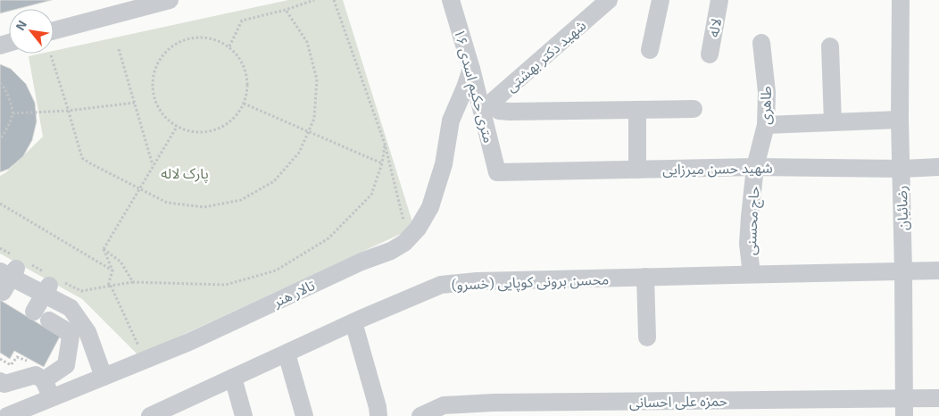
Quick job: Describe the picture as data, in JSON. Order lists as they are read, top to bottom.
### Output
{
  "streets": {
    "street": [
      "لاله",
      "شهید دکتر بهشتی",
      "۱۶ متری حکیم اسدی",
      "طاهری",
      "شهید حسن میرزایی",
      "رضائیان",
      "حاج محسنی",
      "محسن برونی کوپایی (خسرو)",
      "تالار هنر",
      "حمزه علی احسانی"
    ]
  },
  "crossings": [
    ["شهید دکتر بهشتی", "۱۶ متری حکیم اسدی"],
    ["۱۶ متری حکیم اسدی", "شهید حسن میرزایی"],
    ["۱۶ متری حکیم اسدی", "تالار هنر"],
    ["طاهری", "شهید حسن میرزایی"],
    ["طاهری", "حاج محسنی"],
    ["شهید حسن میرزایی", "رضائیان"],
    ["شهید حسن میرزایی", "حاج محسنی"],
    ["رضائیان", "محسن برونی کوپایی (خسرو)"],
    ["رضائیان", "حمزه علی احسانی"],
    ["حاج محسنی", "محسن برونی کوپایی (خسرو)"]
  ],
  "parks": ["پارک لاله"],
  "north": "top left"
}
